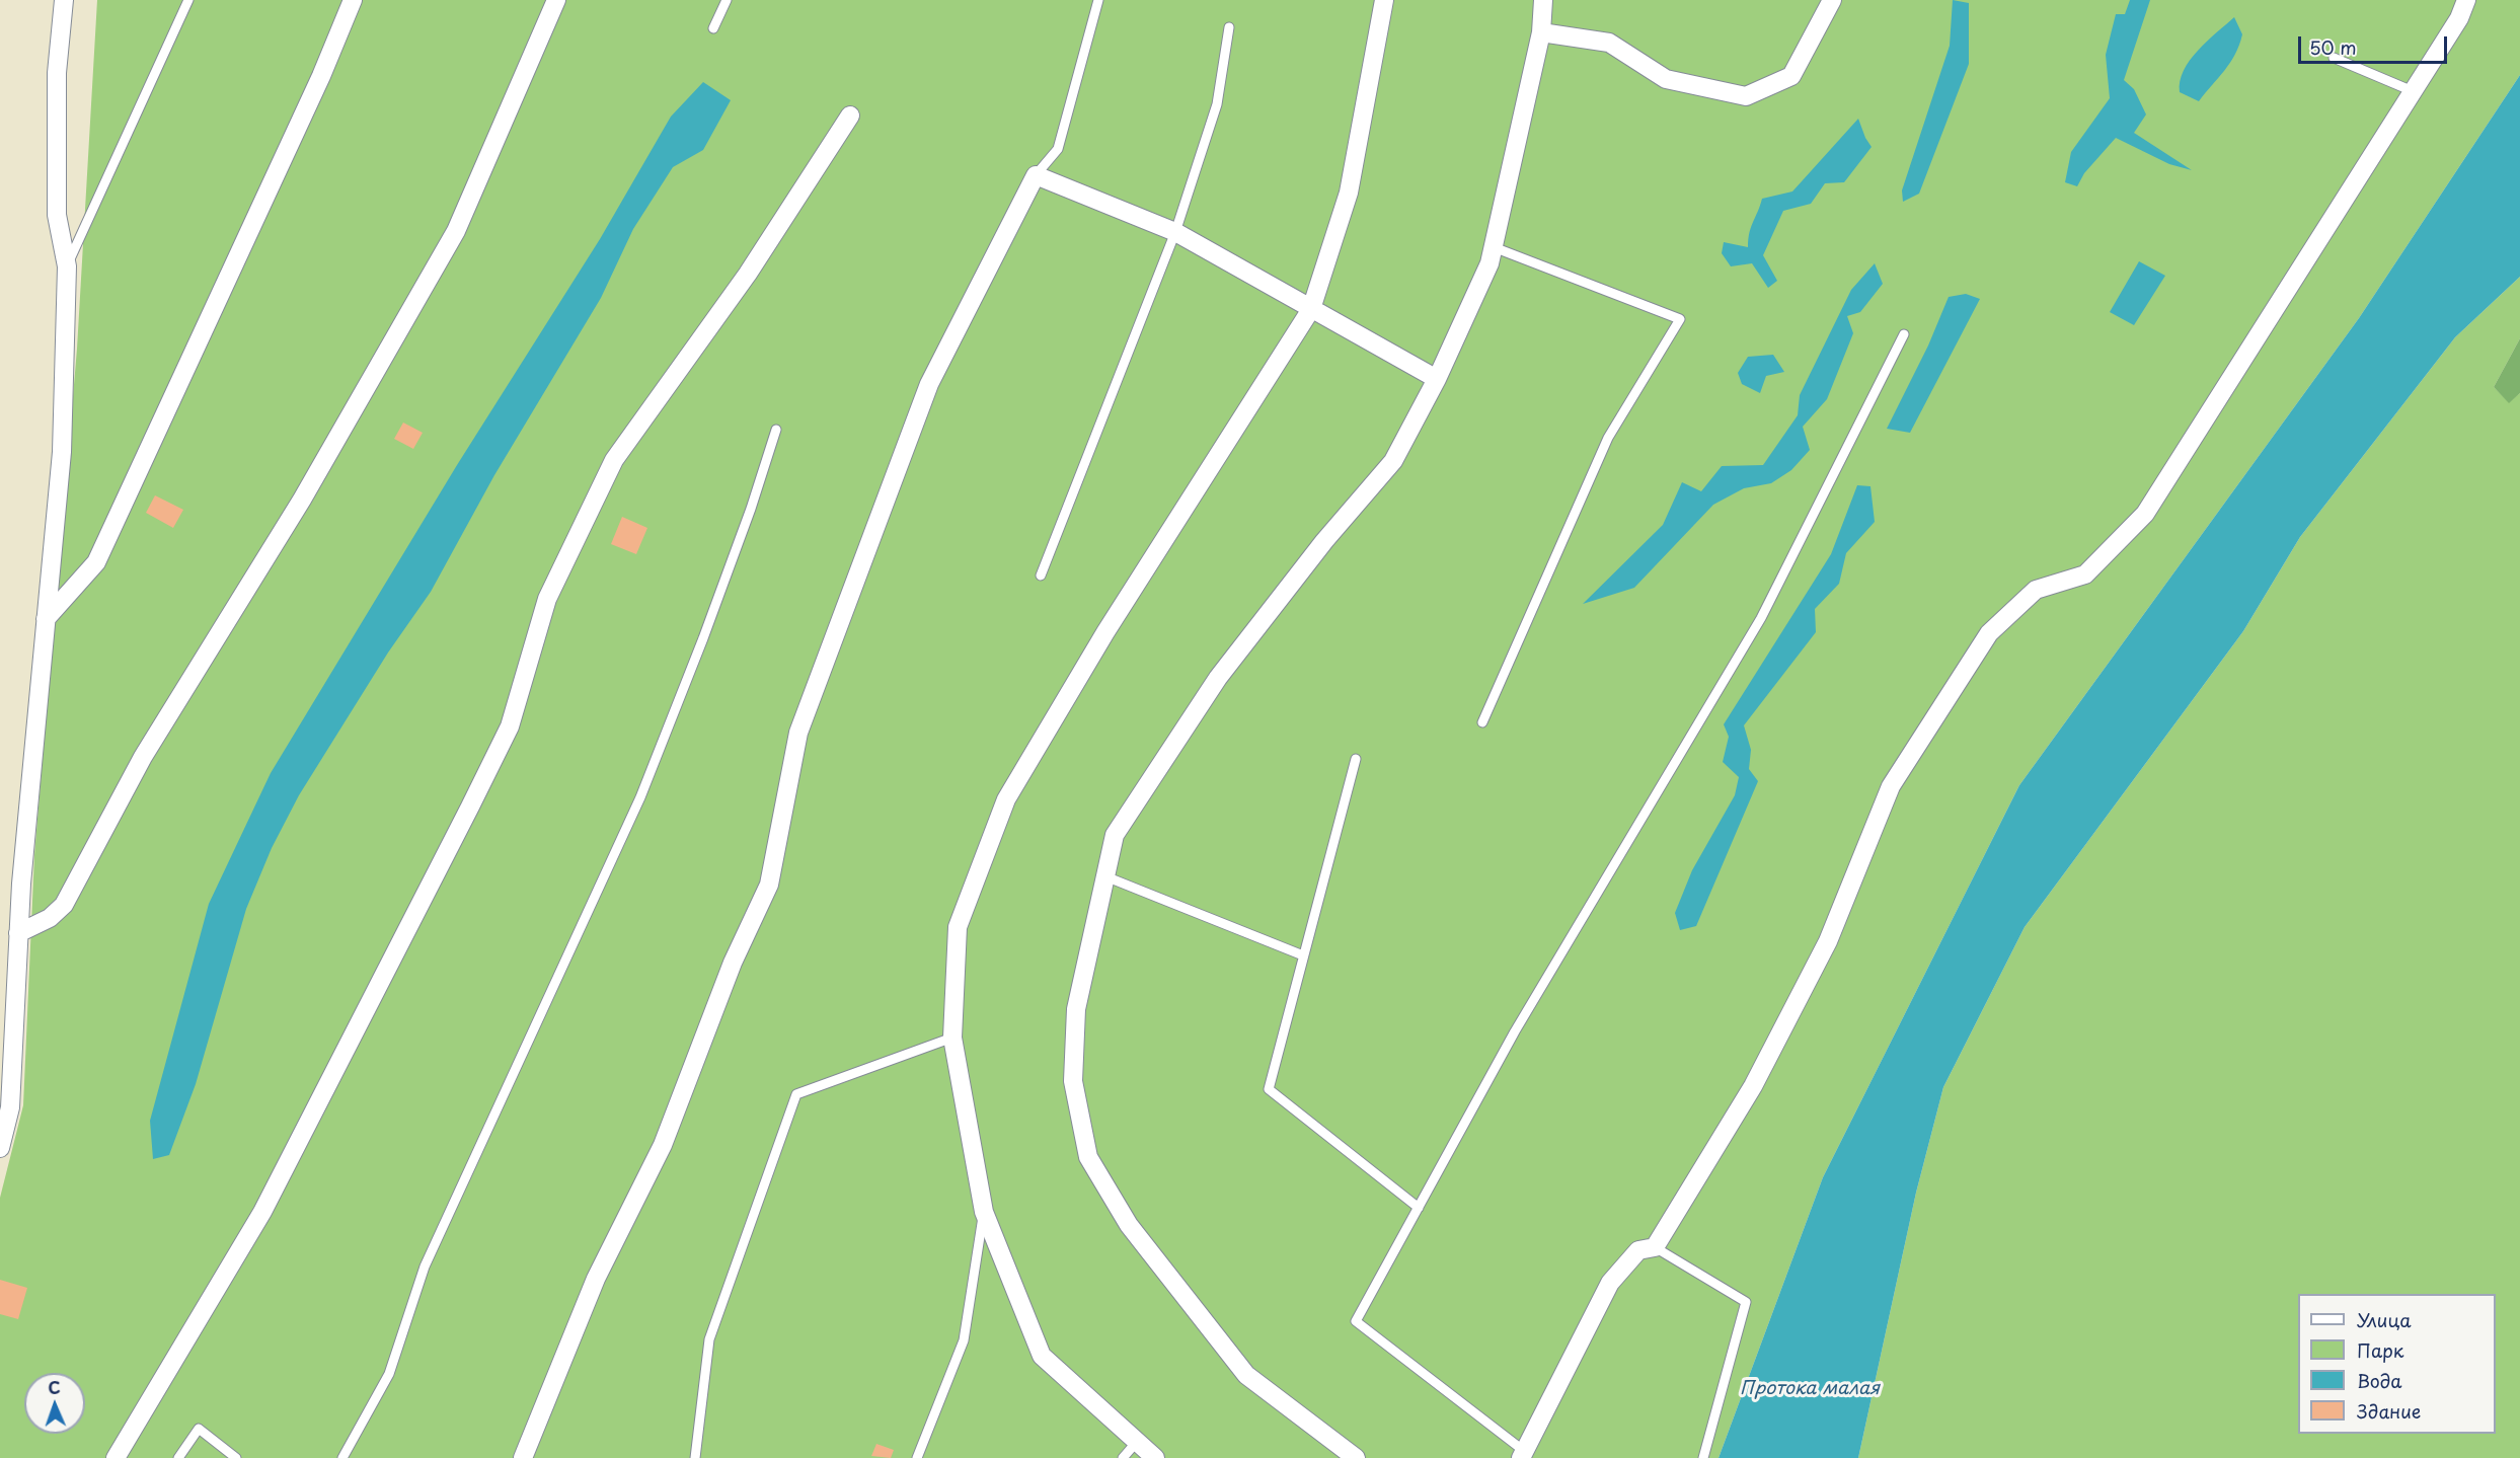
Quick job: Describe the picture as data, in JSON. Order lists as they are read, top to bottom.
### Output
{
  "water": ["Протока малая"],
  "legend": [
    "Улица",
    "Парк",
    "Вода",
    "Здание"
  ],
  "scale_bar": "50 m",
  "north": "top"
}
